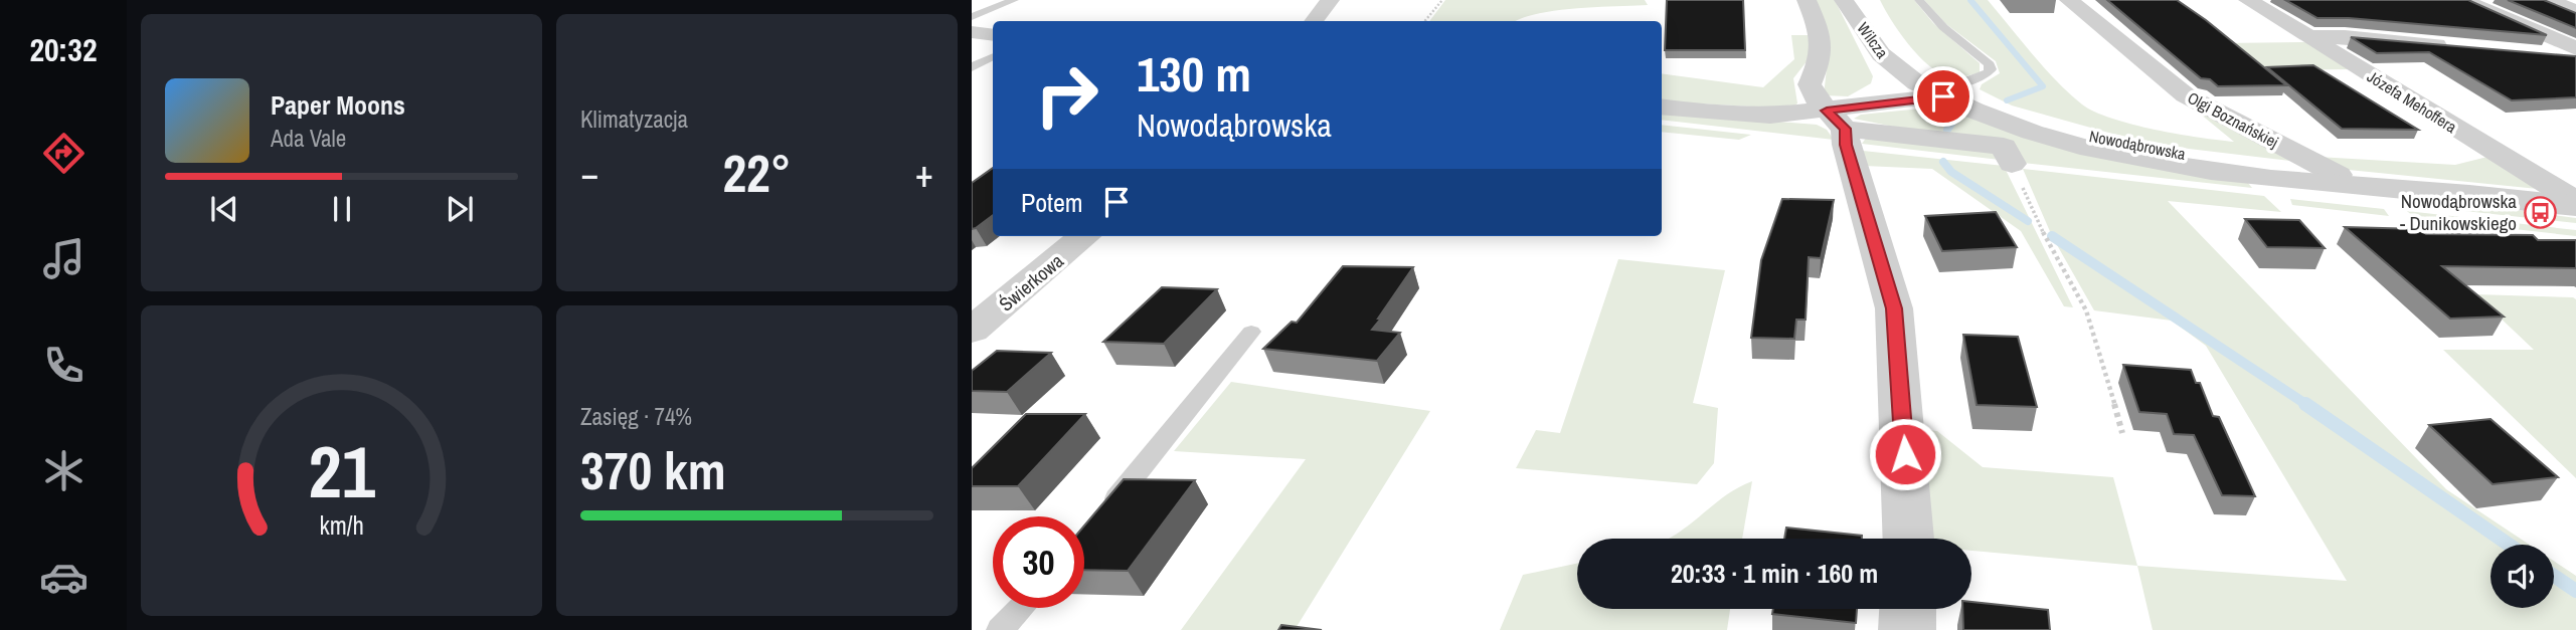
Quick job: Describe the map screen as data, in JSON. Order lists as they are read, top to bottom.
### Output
{
  "streets": {
    "street": [
      "Wilcza",
      "Józefa Mehoffera",
      "Olgi Boznańskiej",
      "Nowodąbrowska",
      "Świerkowa"
    ]
  },
  "crossings": [
    ["Wilcza", "Nowodąbrowska"],
    ["Józefa Mehoffera", "Nowodąbrowska"],
    ["Olgi Boznańskiej", "Nowodąbrowska"]
  ],
  "places": {
    "bus stop": ["Nowodąbrowska - Dunikowskiego"]
  },
  "page": {
    "tabs": "20:32",
    "tile": [
      "Klimatyzacja",
      ["Zasięg · 74%", "370 km"]
    ],
    "turn": ["130 m", "Nowodąbrowska"],
    "song": ["Paper Moons", "Ada Vale"],
    "heat": ["−", "22°", "+"],
    "then": "Potem",
    "limit": "30",
    "trip": "20:33 · 1 min · 160 m",
    "gauge": ["21", "km/h"]
  }
}
